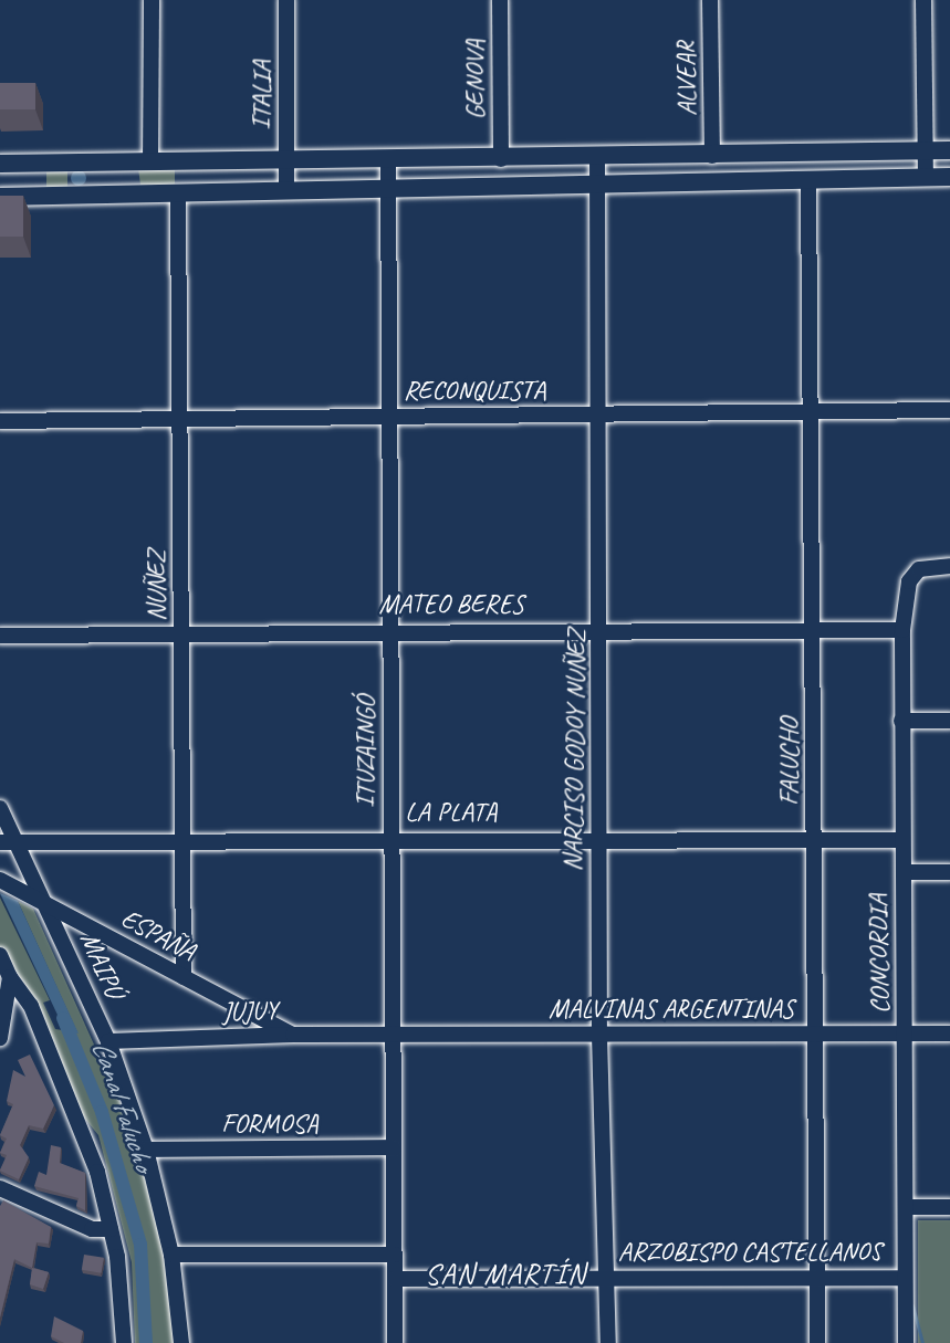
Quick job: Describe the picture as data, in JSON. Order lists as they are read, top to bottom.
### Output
{
  "streets": {
    "street": [
      "ALVEAR",
      "GENOVA",
      "ITALIA",
      "RECONQUISTA",
      "NUÑEZ",
      "MATEO BERES",
      "NARCISO GODOY NUÑEZ",
      "ITUZAINGÓ",
      "FALUCHO",
      "LA PLATA",
      "ESPAÑA",
      "CONCORDIA",
      "MAIPÚ",
      "MALVINAS ARGENTINAS",
      "JUJUY",
      "FORMOSA",
      "ARZOBISPO CASTELLANOS"
    ]
  },
  "crossings": [
    ["RECONQUISTA", "NUÑEZ"],
    ["RECONQUISTA", "NARCISO GODOY NUÑEZ"],
    ["RECONQUISTA", "ITUZAINGÓ"],
    ["RECONQUISTA", "FALUCHO"],
    ["NUÑEZ", "MATEO BERES"],
    ["NUÑEZ", "LA PLATA"],
    ["NUÑEZ", "ESPAÑA"],
    ["MATEO BERES", "NARCISO GODOY NUÑEZ"],
    ["MATEO BERES", "ITUZAINGÓ"],
    ["MATEO BERES", "FALUCHO"],
    ["MATEO BERES", "CONCORDIA"],
    ["NARCISO GODOY NUÑEZ", "LA PLATA"],
    ["NARCISO GODOY NUÑEZ", "MALVINAS ARGENTINAS"],
    ["NARCISO GODOY NUÑEZ", "ARZOBISPO CASTELLANOS"],
    ["ITUZAINGÓ", "LA PLATA"],
    ["ITUZAINGÓ", "MALVINAS ARGENTINAS"],
    ["ITUZAINGÓ", "JUJUY"],
    ["ITUZAINGÓ", "FORMOSA"],
    ["ITUZAINGÓ", "ARZOBISPO CASTELLANOS"],
    ["FALUCHO", "LA PLATA"],
    ["FALUCHO", "MALVINAS ARGENTINAS"],
    ["FALUCHO", "ARZOBISPO CASTELLANOS"],
    ["LA PLATA", "CONCORDIA"],
    ["LA PLATA", "MAIPÚ"],
    ["ESPAÑA", "MAIPÚ"],
    ["ESPAÑA", "JUJUY"],
    ["CONCORDIA", "MALVINAS ARGENTINAS"],
    ["CONCORDIA", "ARZOBISPO CASTELLANOS"],
    ["MAIPÚ", "JUJUY"],
    ["MAIPÚ", "FORMOSA"],
    ["MALVINAS ARGENTINAS", "JUJUY"]
  ],
  "districts": ["SAN MARTÍN"],
  "water": ["Canal Falucho"]
}
